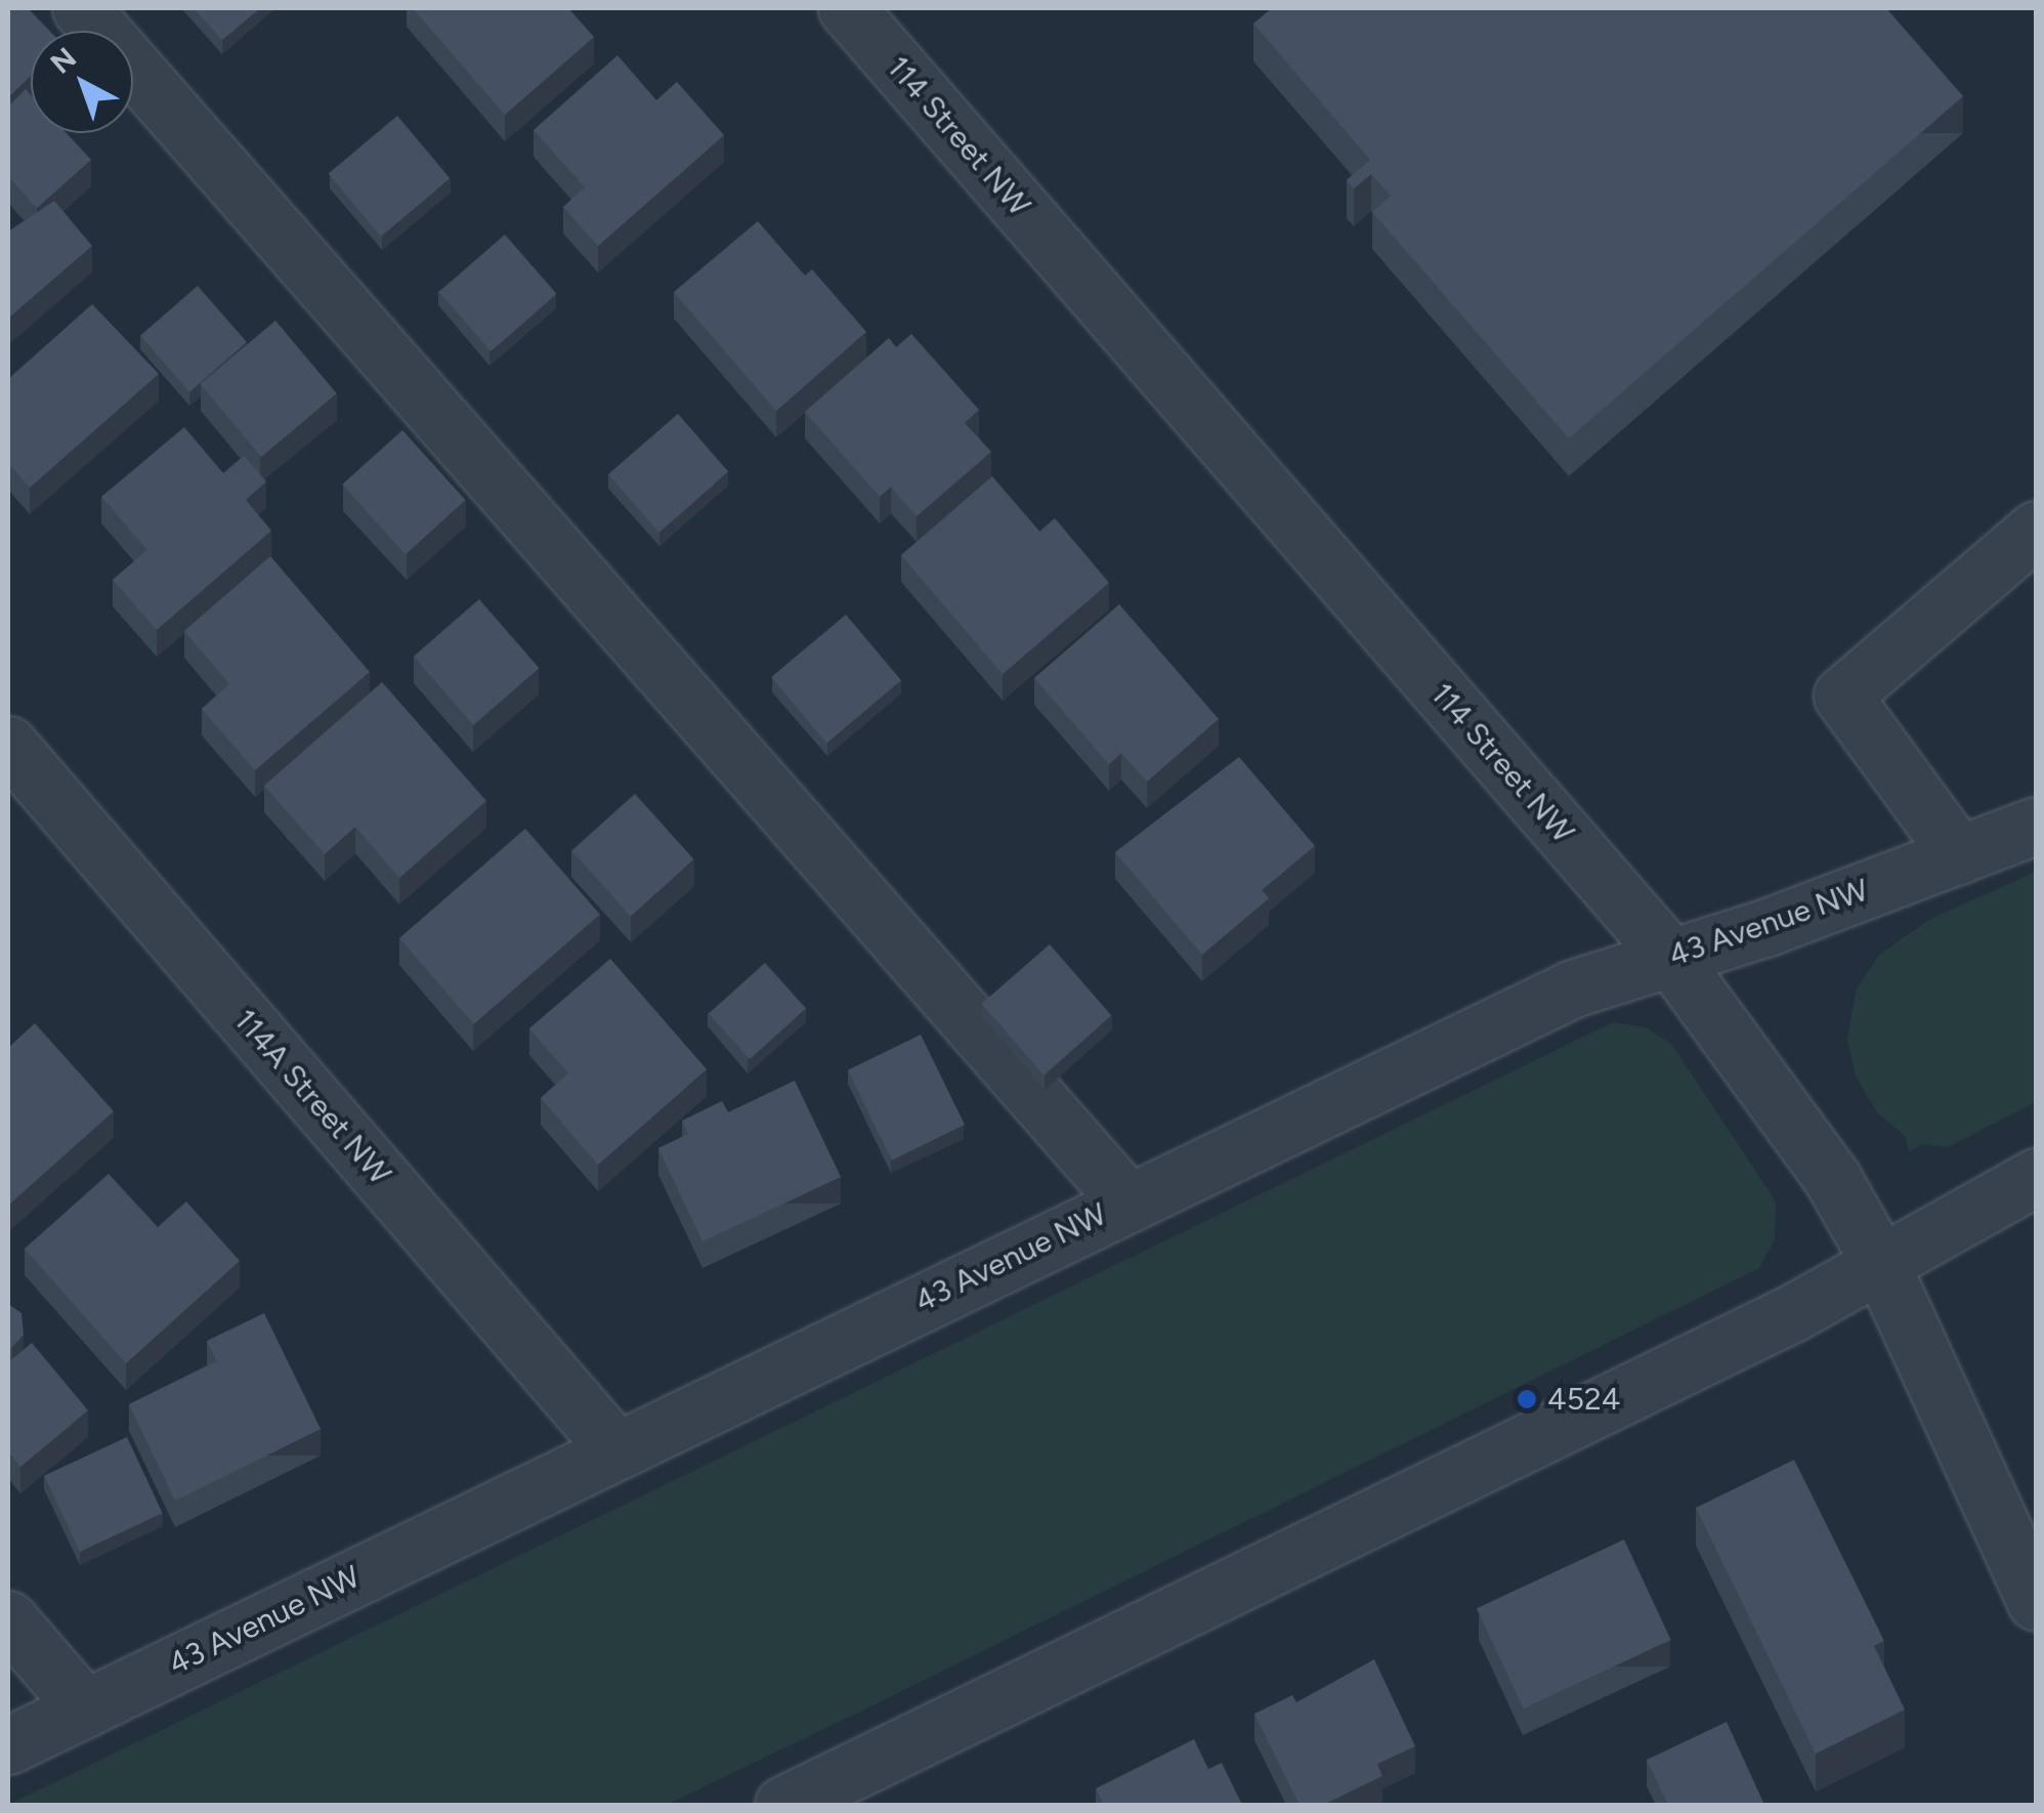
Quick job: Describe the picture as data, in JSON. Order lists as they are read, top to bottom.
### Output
{
  "streets": {
    "street": ["114 Street NW", "43 Avenue NW", "114A Street NW"]
  },
  "crossings": [
    ["114 Street NW", "43 Avenue NW"],
    ["43 Avenue NW", "114A Street NW"]
  ],
  "places": ["4524"],
  "north": "top left"
}
